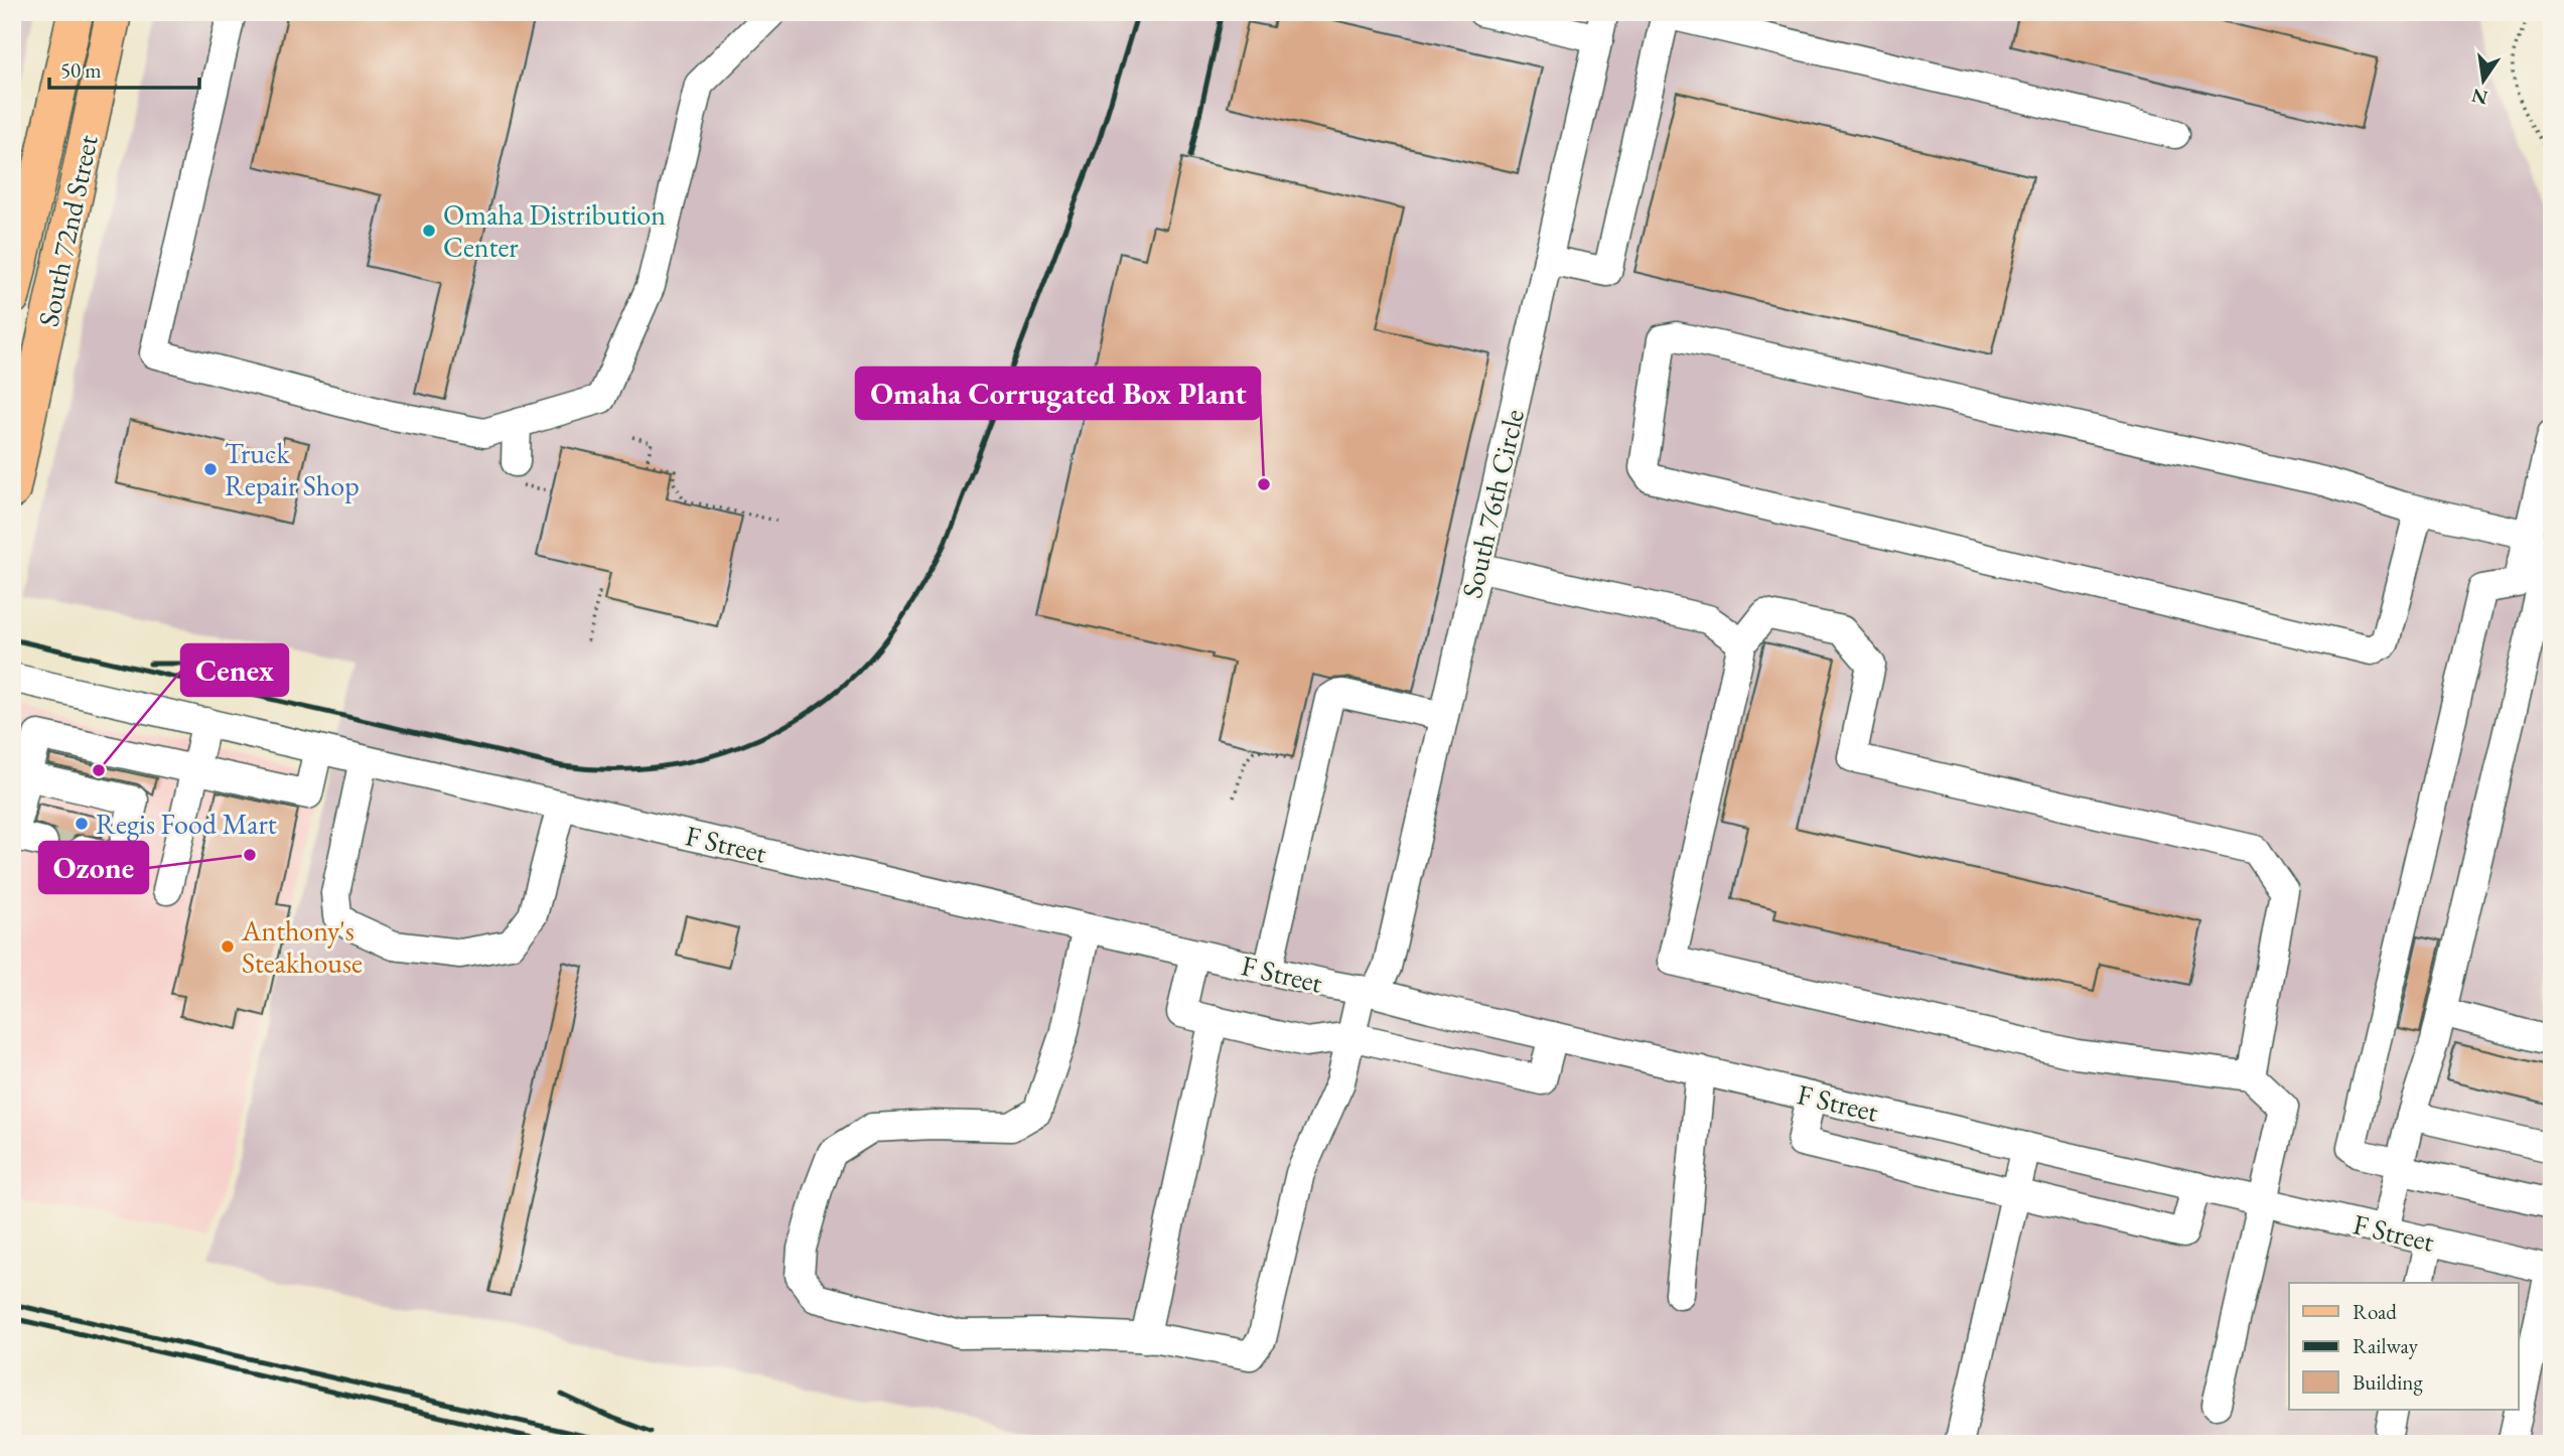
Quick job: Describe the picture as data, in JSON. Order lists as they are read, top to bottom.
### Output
{
  "streets": {
    "main road": ["South 72nd Street"],
    "street": ["South 76th Circle", "F Street"]
  },
  "crossings": [
    ["South 76th Circle", "F Street"]
  ],
  "places": [
    "Omaha Distribution Center",
    "Truck Repair Shop",
    "Omaha Corrugated Box Plant",
    "Cenex",
    "Regis Food Mart",
    "Ozone",
    "Anthony's Steakhouse"
  ],
  "legend": ["Road", "Railway", "Building"],
  "scale_bar": "50 m",
  "north": "bottom"
}
